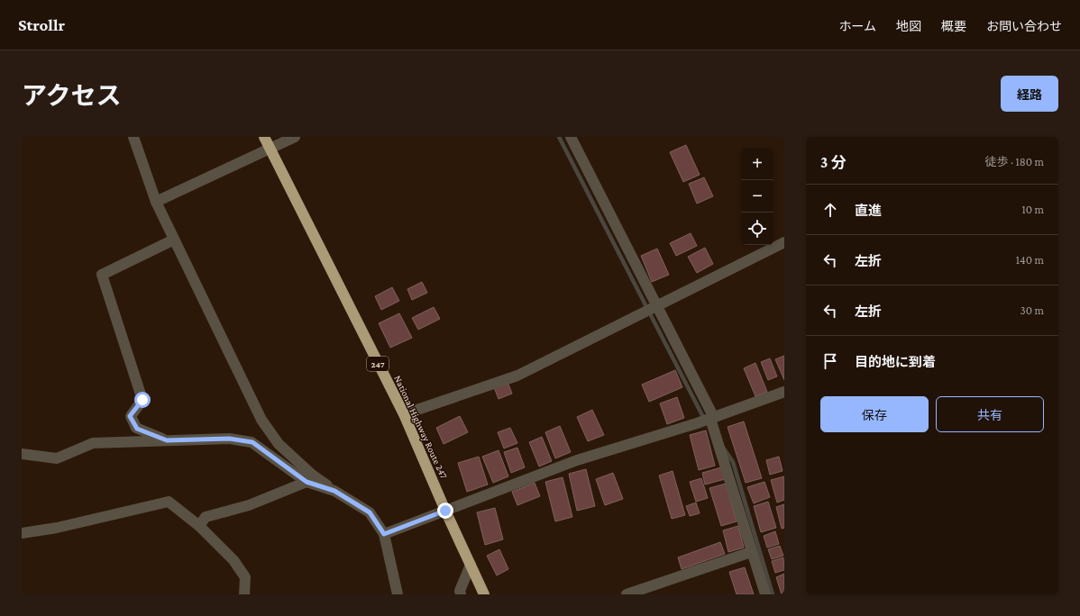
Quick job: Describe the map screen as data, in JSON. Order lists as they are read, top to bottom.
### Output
{
  "streets": {
    "highway": ["247", "National Highway Route 247"]
  },
  "page": {
    "header": "Strollr",
    "nav": [
      "ホーム",
      "地図",
      "概要",
      "お問い合わせ"
    ],
    "title": "アクセス",
    "buttons": [
      "経路",
      ["保存", "共有"]
    ],
    "heading": ["3 分", "徒歩 · 180 m"],
    "map_buttons": ["+", "−"],
    "list": [
      ["直進", "10 m"],
      ["左折", "140 m"],
      ["左折", "30 m"],
      "目的地に到着"
    ]
  }
}
